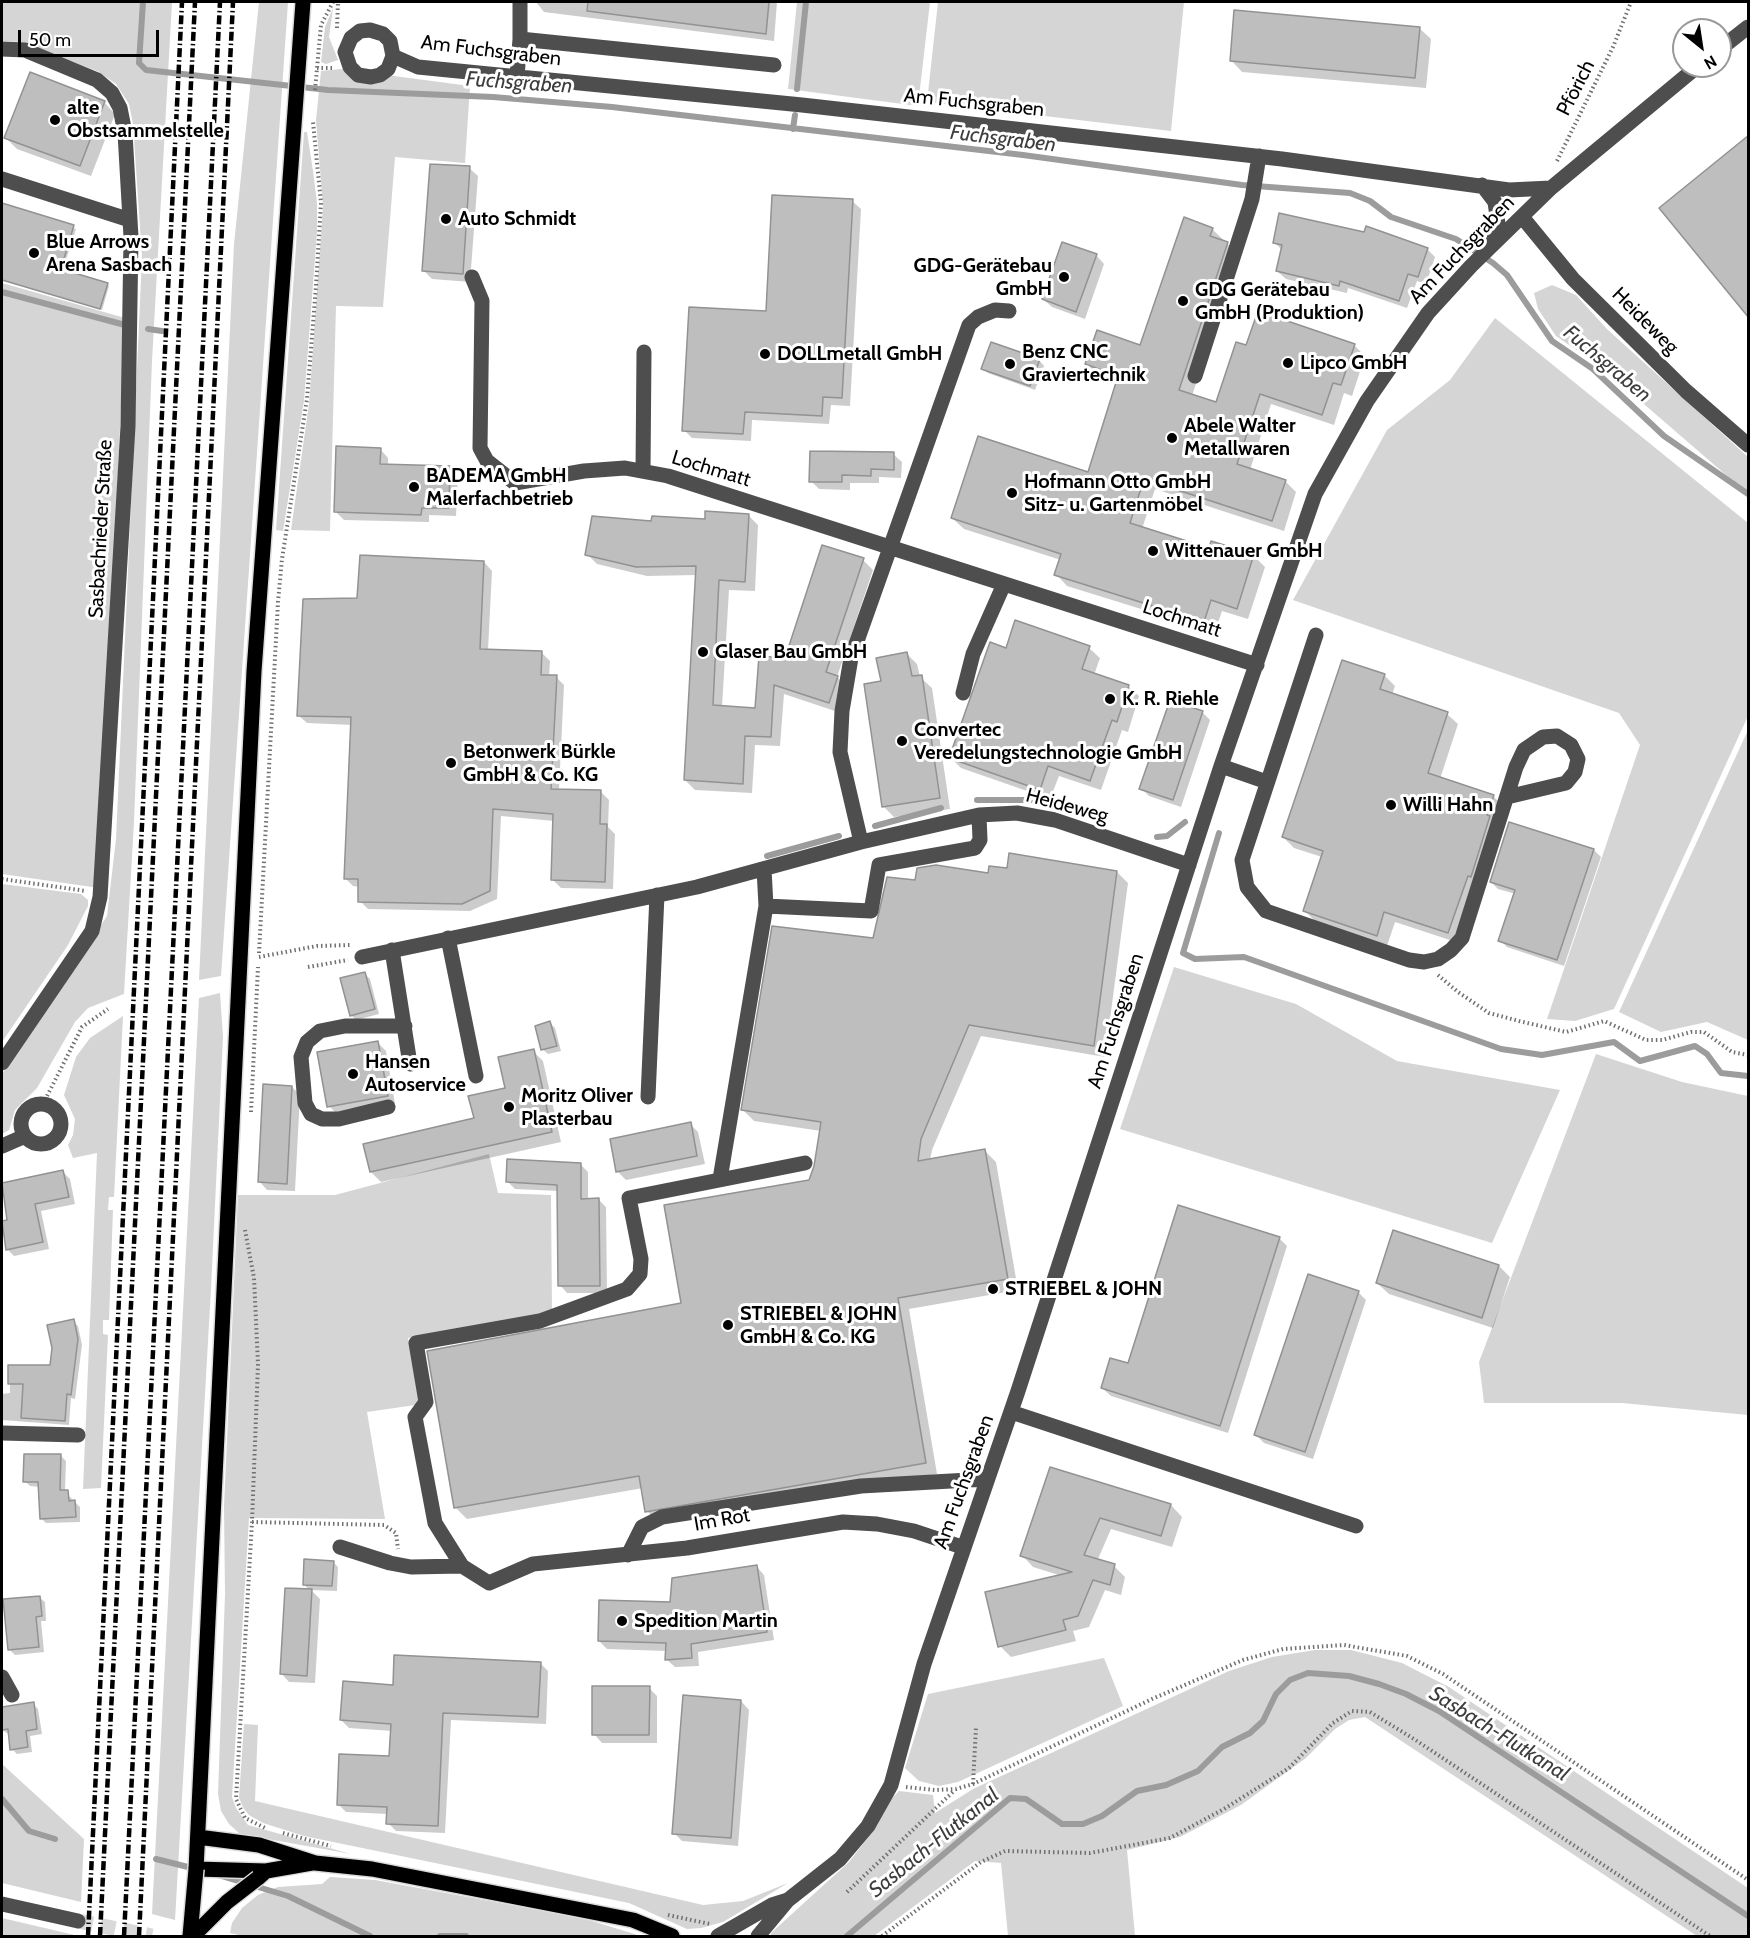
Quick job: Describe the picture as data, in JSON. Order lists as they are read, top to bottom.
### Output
{
  "streets": {
    "street": [
      "Am Fuchsgraben",
      "Heideweg",
      "Lochmatt",
      "Sasbachrieder Straße",
      "Im Rot"
    ],
    "path": ["Pförich"]
  },
  "crossings": [
    ["Am Fuchsgraben", "Pförich"],
    ["Am Fuchsgraben", "Heideweg"],
    ["Am Fuchsgraben", "Lochmatt"],
    ["Am Fuchsgraben", "Im Rot"]
  ],
  "water": ["Fuchsgraben", "Sasbach-Flutkanal"],
  "places": [
    "alte Obstsammelstelle",
    "Auto Schmidt",
    "Blue Arrows Arena Sasbach",
    "GDG-Gerätebau GmbH",
    "GDG Gerätebau GmbH (Produktion)",
    "DOLLmetall GmbH",
    "Lipco GmbH",
    "Benz CNC Graviertechnik",
    "Abele Walter Metallwaren",
    "BADEMA GmbH Malerfachbetrieb",
    "Hofmann Otto GmbH Sitz- u. Gartenmöbel",
    "Wittenauer GmbH",
    "Glaser Bau GmbH",
    "K. R. Riehle",
    "Convertec Veredelungstechnologie GmbH",
    "Betonwerk Bürkle GmbH & Co. KG",
    "Willi Hahn",
    "Hansen Autoservice",
    "Moritz Oliver Plasterbau",
    "STRIEBEL & JOHN",
    "STRIEBEL & JOHN GmbH & Co. KG",
    "Spedition Martin"
  ],
  "scale_bar": "50 m",
  "north": "bottom right"
}
